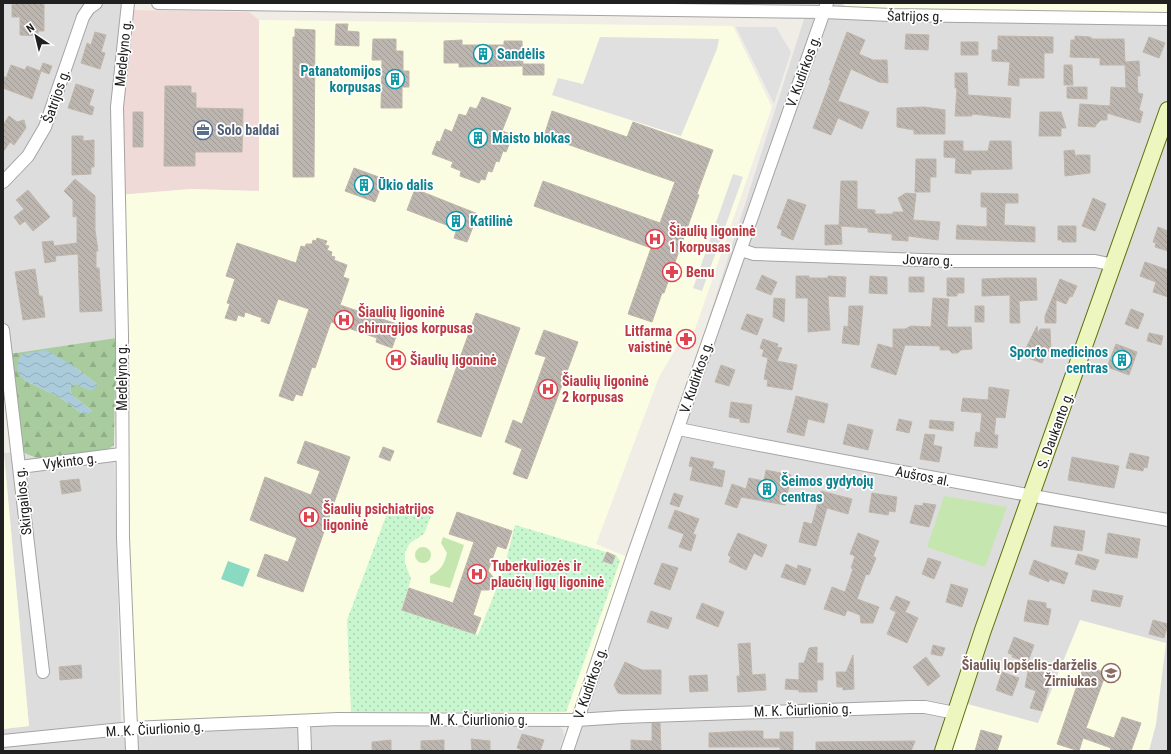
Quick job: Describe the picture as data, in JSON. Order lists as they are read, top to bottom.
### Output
{
  "streets": {
    "main road": ["S. Daukanto g."],
    "street": [
      "Šatrijos g.",
      "Medelyno g.",
      "V. Kudirkos g.",
      "Jovaro g.",
      "Vykinto g.",
      "Aušros al.",
      "Skirgailos g.",
      "M. K. Čiurlionio g."
    ]
  },
  "crossings": [
    ["Šatrijos g.", "V. Kudirkos g."],
    ["Medelyno g.", "Vykinto g."],
    ["Medelyno g.", "M. K. Čiurlionio g."],
    ["V. Kudirkos g.", "Jovaro g."],
    ["V. Kudirkos g.", "Aušros al."],
    ["V. Kudirkos g.", "M. K. Čiurlionio g."],
    ["Jovaro g.", "S. Daukanto g."],
    ["S. Daukanto g.", "Aušros al."],
    ["S. Daukanto g.", "M. K. Čiurlionio g."],
    ["Vykinto g.", "Skirgailos g."]
  ],
  "places": {
    "building": [
      "Sandėlis",
      "Patanatomijos korpusas",
      "Maisto blokas",
      "Ūkio dalis",
      "Katilinė",
      "Sporto medicinos centras",
      "Šeimos gydytojų centras"
    ],
    "office": ["Solo baldai"],
    "hospital": [
      "Šiaulių ligoninė 1 korpusas",
      "Šiaulių ligoninė chirurgijos korpusas",
      "Šiaulių ligoninė",
      "Šiaulių ligoninė 2 korpusas",
      "Šiaulių psichiatrijos ligoninė",
      "Tuberkuliozės ir plaučių ligų ligoninė"
    ],
    "pharmacy": ["Benu", "Litfarma vaistinė"],
    "school or university": ["Šiaulių lopšelis-darželis Žirniukas"]
  },
  "north": "top left"
}
